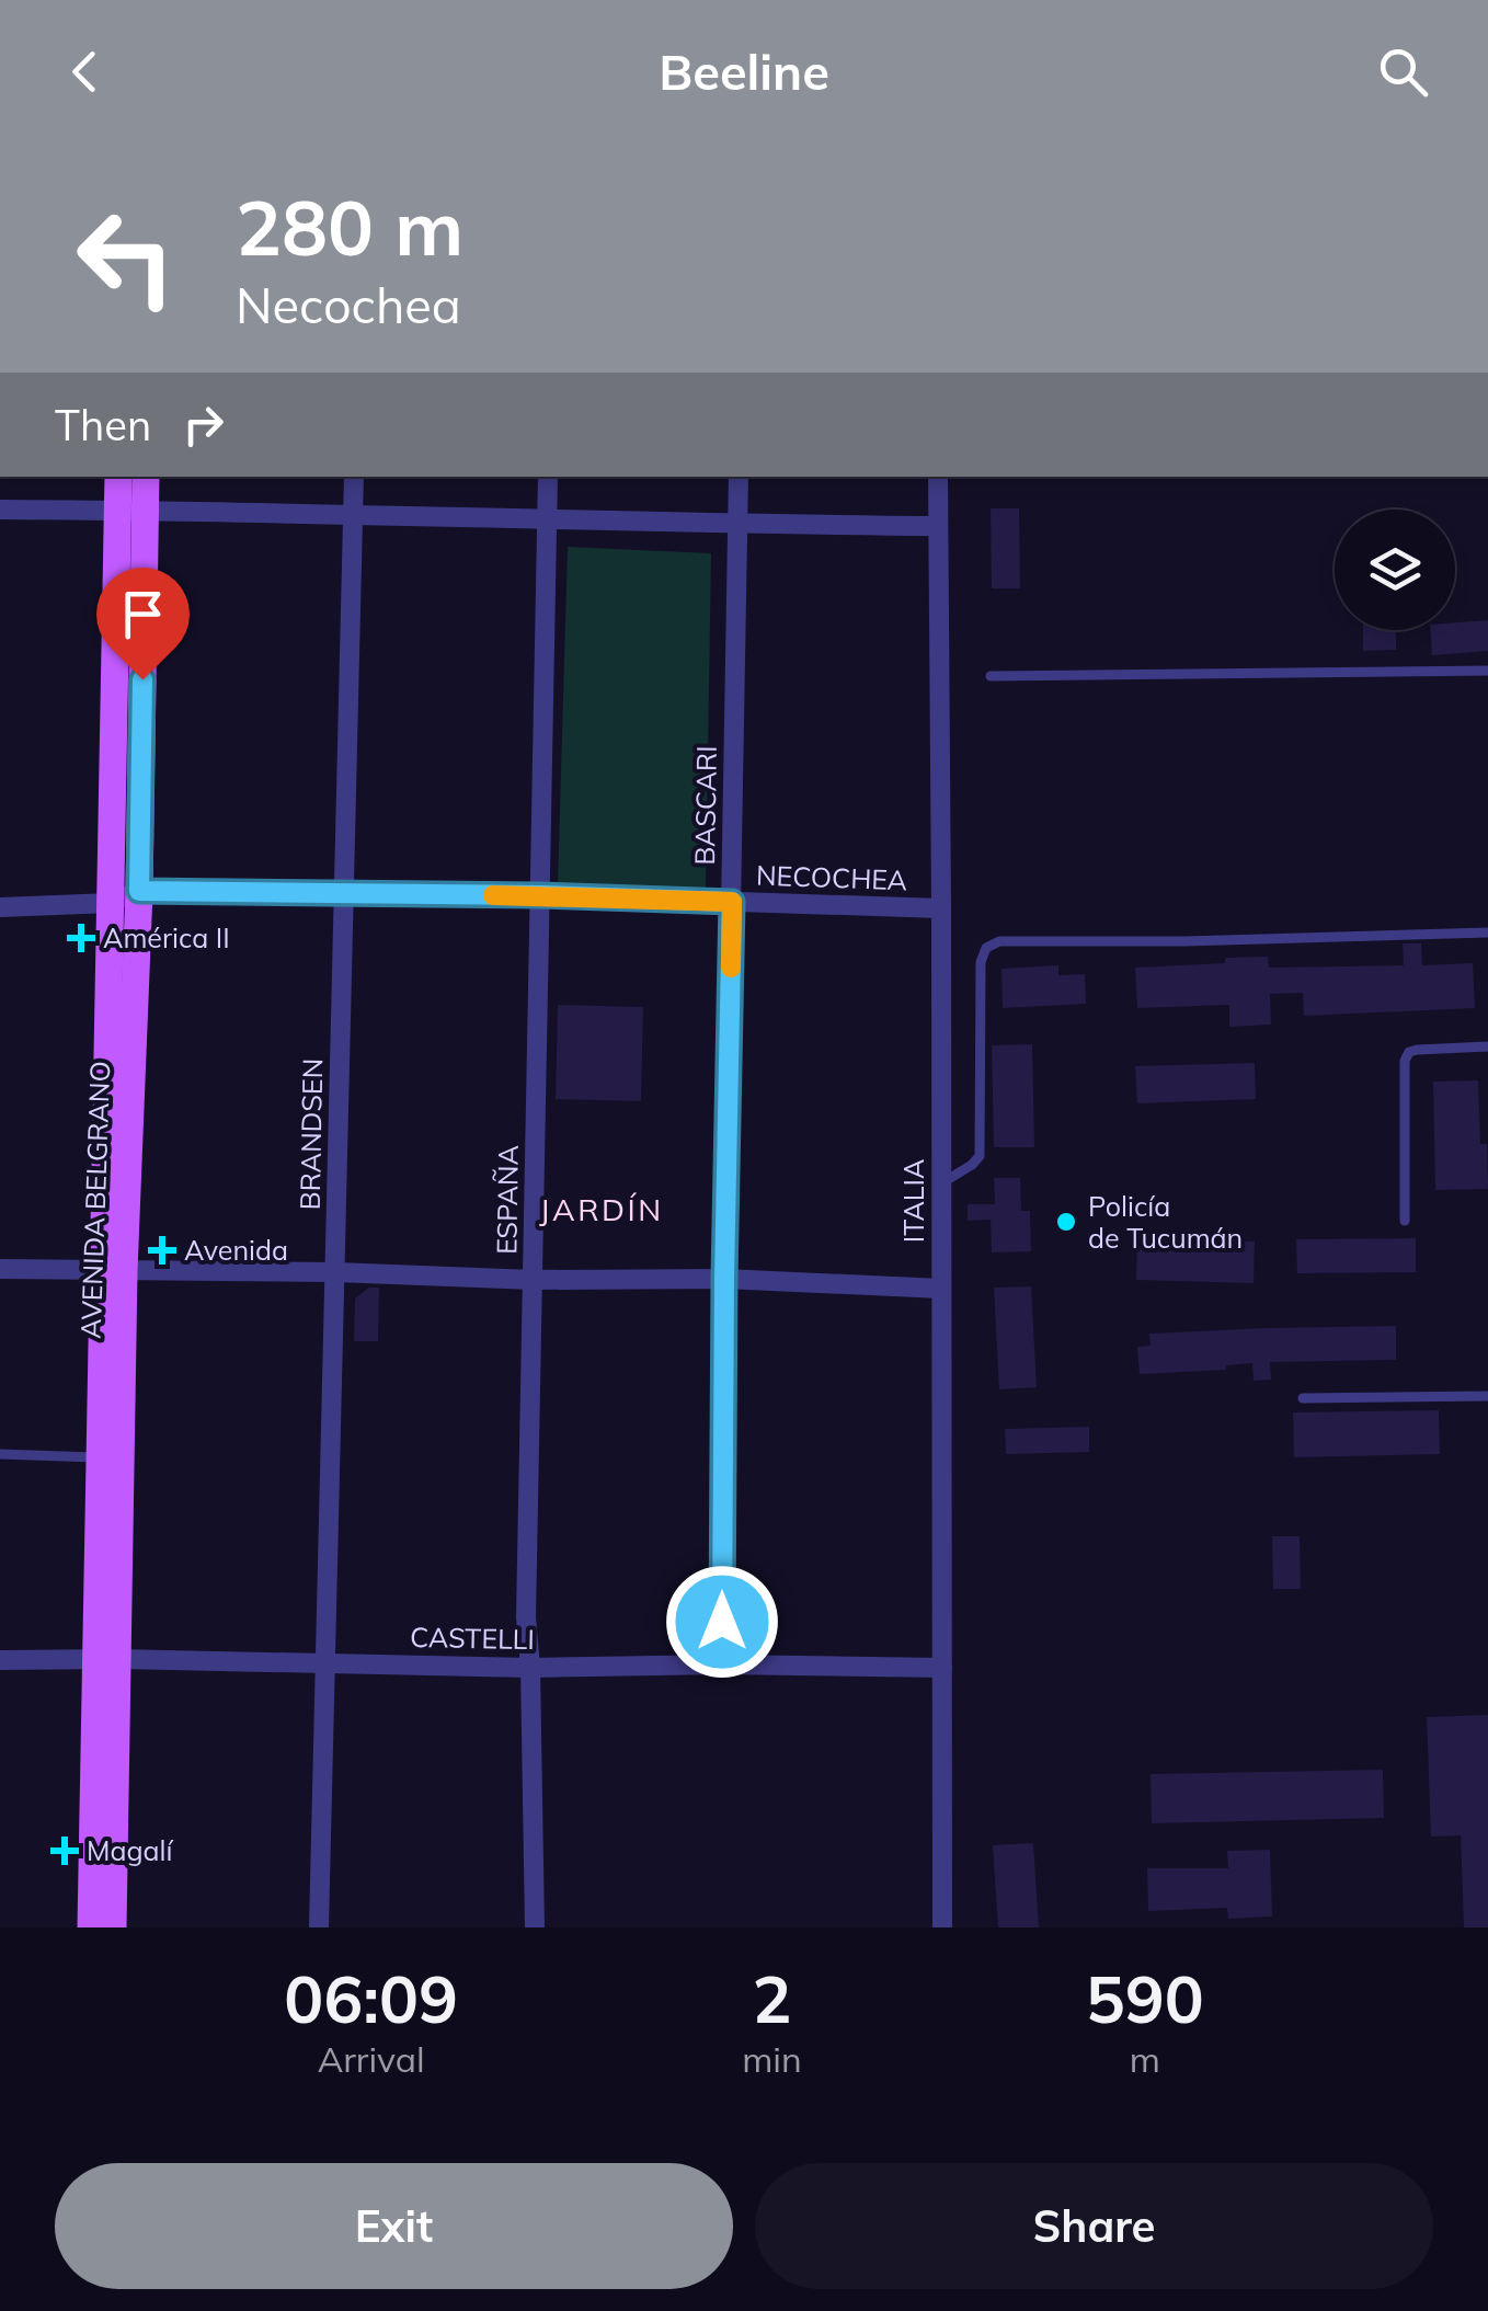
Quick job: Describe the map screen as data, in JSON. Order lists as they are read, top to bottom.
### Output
{
  "streets": {
    "main road": ["AVENIDA BELGRANO"],
    "street": [
      "BASCARI",
      "NECOCHEA",
      "BRANDSEN",
      "ESPAÑA",
      "ITALIA",
      "CASTELLI"
    ]
  },
  "crossings": [
    ["BASCARI", "NECOCHEA"],
    ["BASCARI", "CASTELLI"],
    ["NECOCHEA", "BRANDSEN"],
    ["NECOCHEA", "AVENIDA BELGRANO"],
    ["NECOCHEA", "ESPAÑA"],
    ["NECOCHEA", "ITALIA"],
    ["BRANDSEN", "CASTELLI"],
    ["AVENIDA BELGRANO", "CASTELLI"],
    ["ESPAÑA", "CASTELLI"],
    ["ITALIA", "CASTELLI"]
  ],
  "districts": ["JARDÍN"],
  "places": {
    "health": ["América II", "Avenida", "Magalí"],
    "other": ["Policía de Tucumán"]
  },
  "page": {
    "header": "Beeline",
    "turn": ["280 m", "Necochea"],
    "then": "Then",
    "eta": [
      "06:09",
      "Arrival",
      "2",
      "min",
      "590",
      "m"
    ],
    "buttons": ["Exit", "Share"]
  }
}
